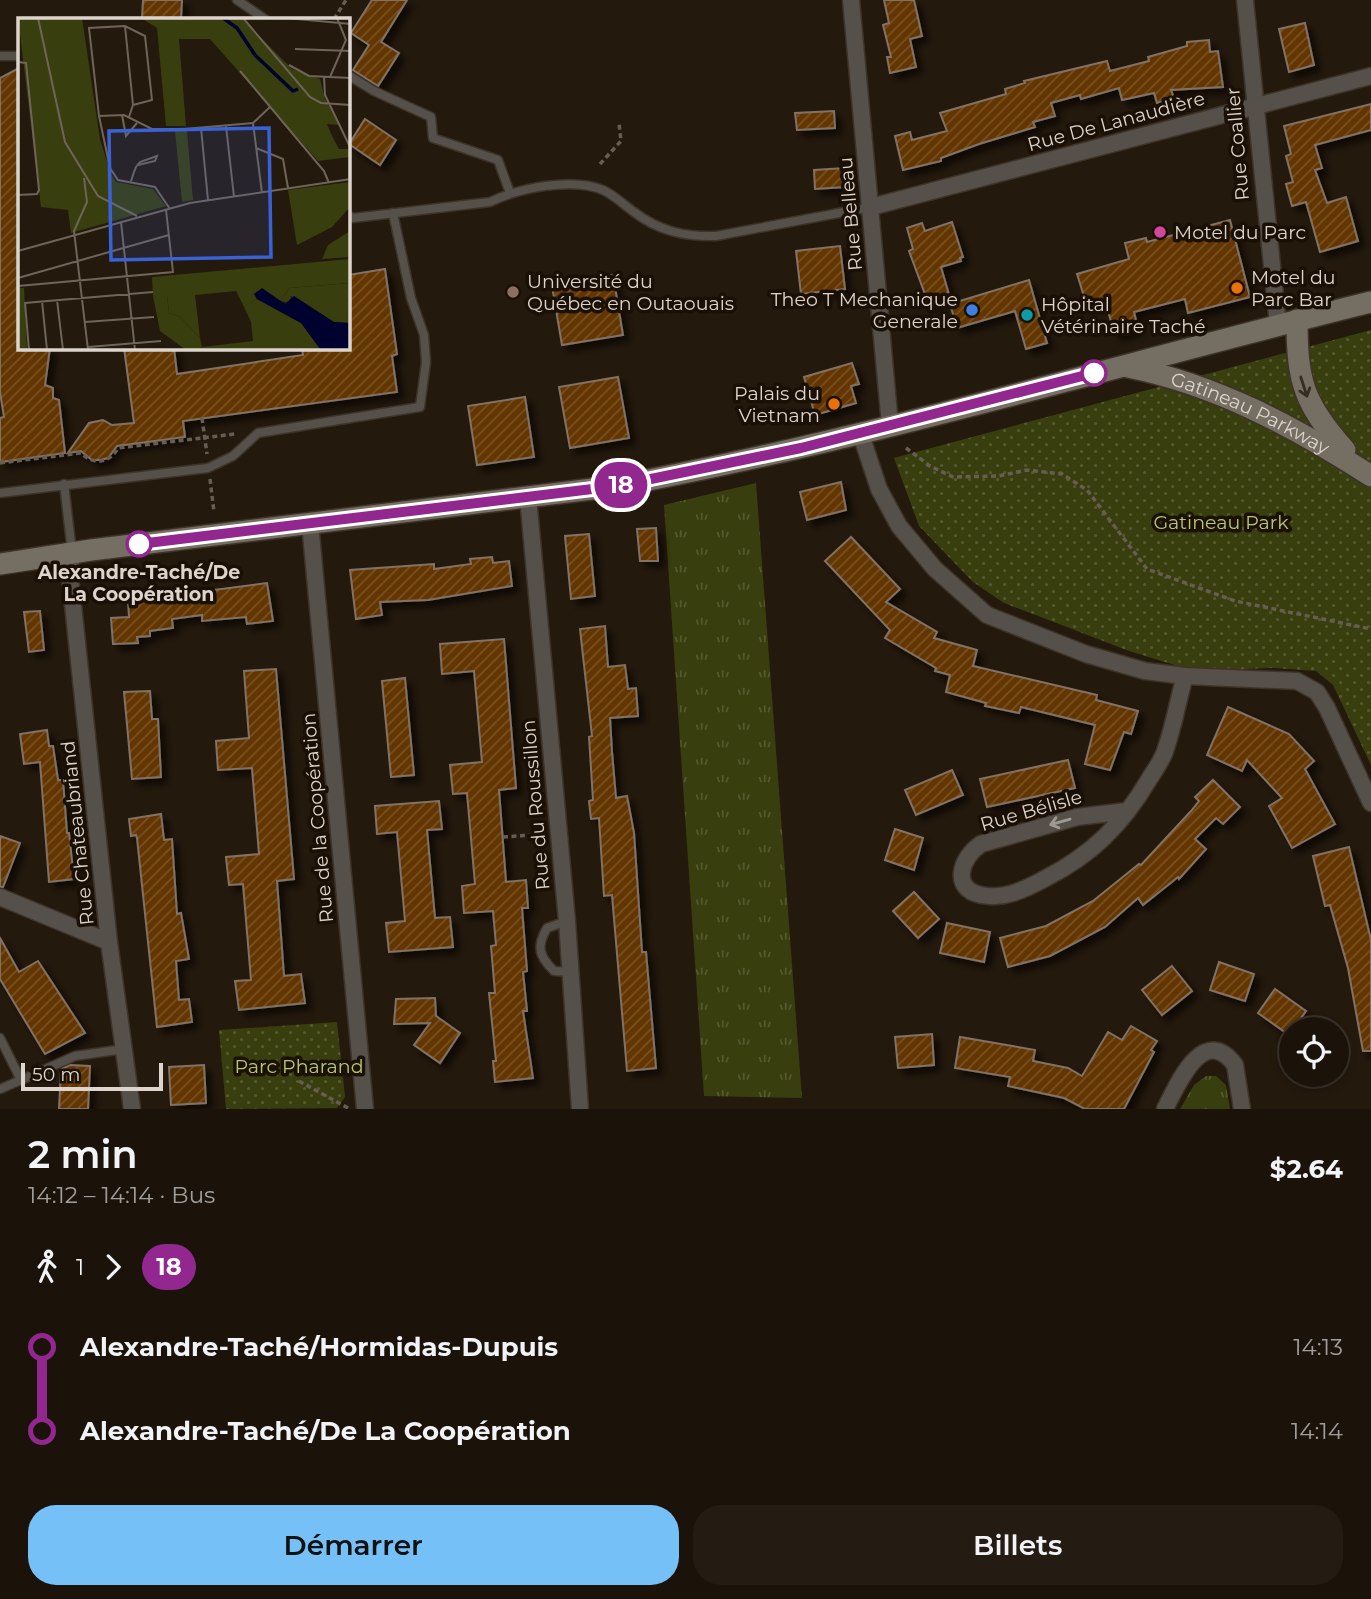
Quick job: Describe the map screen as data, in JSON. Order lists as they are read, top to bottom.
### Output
{
  "streets": {
    "main road": ["Gatineau Parkway"],
    "street": [
      "Rue De Lanaudière",
      "Rue Coallier",
      "Rue Belleau",
      "Rue du Roussillon",
      "Rue Bélisle",
      "Rue de la Coopération",
      "Rue Chateaubriand"
    ]
  },
  "crossings": [
    ["Rue De Lanaudière", "Rue Coallier"],
    ["Rue De Lanaudière", "Rue Belleau"]
  ],
  "parks": ["Gatineau Park", "Parc Pharand"],
  "places": [
    "Motel du Parc",
    "Motel du Parc Bar",
    "Université du Québec en Outaouais",
    "Theo T Mechanique Generale",
    "Hôpital Vétérinaire Taché",
    "Palais du Vietnam",
    "Alexandre-Taché/De La Coopération"
  ],
  "lines": ["bus line 18"],
  "scale_bar": "50 m",
  "page": {
    "on_map": "18",
    "scale": "50 m",
    "heading": ["2 min", "14:12 – 14:14 · Bus", "$2.64"],
    "legs": ["1", "18"],
    "list": [
      {
        "name": "Alexandre-Taché/Hormidas-Dupuis",
        "value": "14:13"
      },
      {
        "name": "Alexandre-Taché/De La Coopération",
        "value": "14:14"
      }
    ],
    "buttons": ["Démarrer", "Billets"]
  }
}
